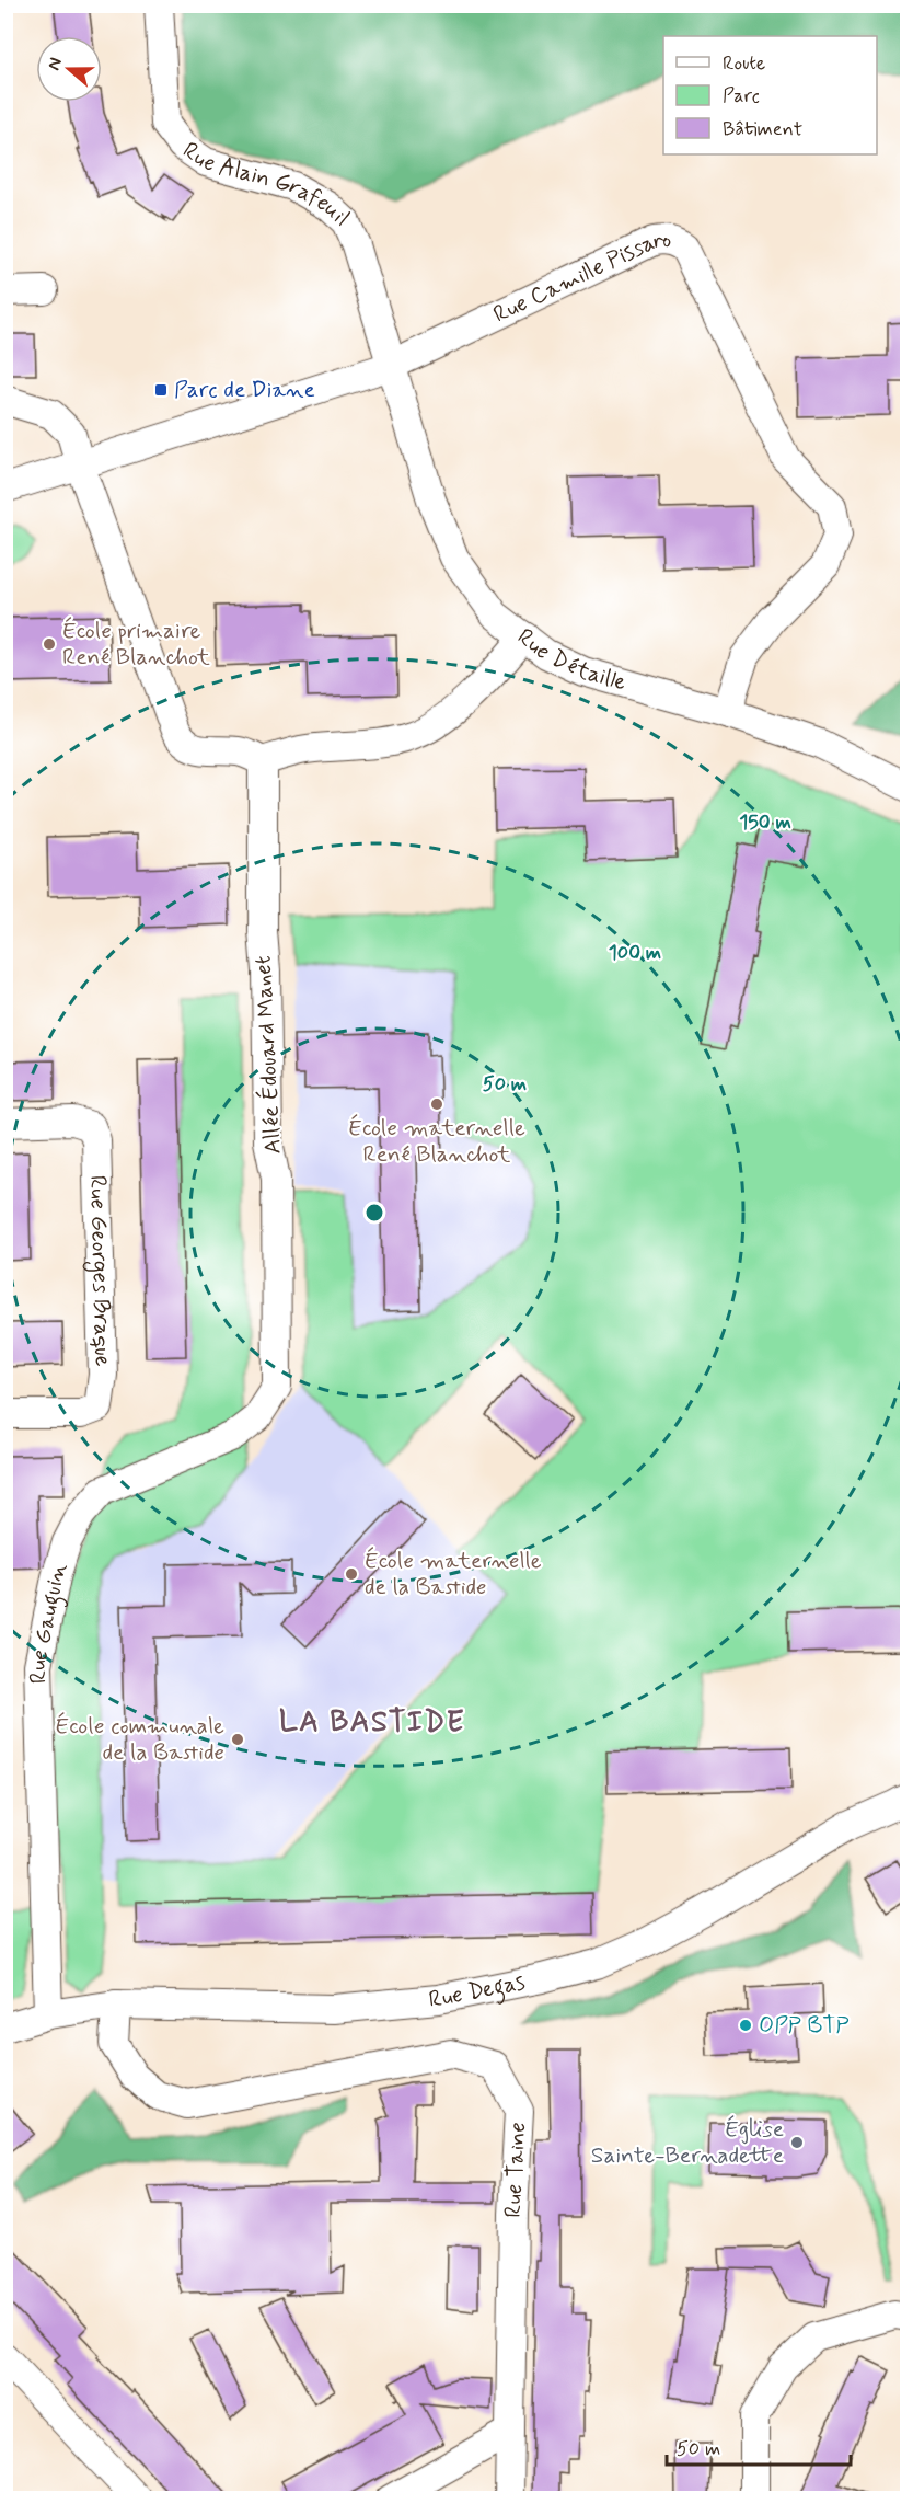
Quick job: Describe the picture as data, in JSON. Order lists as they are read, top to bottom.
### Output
{
  "streets": {
    "street": [
      "Rue Alain Grafeuil",
      "Rue Camille Pissaro",
      "Rue Détaille",
      "Allée Édouard Manet",
      "Rue Georges Braque",
      "Rue Gauguin",
      "Rue Degas",
      "Rue Taine"
    ]
  },
  "crossings": [
    ["Rue Alain Grafeuil", "Rue Camille Pissaro"],
    ["Rue Alain Grafeuil", "Rue Détaille"],
    ["Rue Camille Pissaro", "Rue Détaille"],
    ["Allée Édouard Manet", "Rue Gauguin"],
    ["Rue Gauguin", "Rue Degas"],
    ["Rue Degas", "Rue Taine"]
  ],
  "districts": ["LA BASTIDE"],
  "places": {
    "transit": ["Parc de Diane"],
    "other": [
      "École primaire René Blanchot",
      "École maternelle René Blanchot",
      "École maternelle de la Bastide",
      "École communale de la Bastide",
      "OPP BTP",
      "Église Sainte-Bernadette"
    ]
  },
  "legend": ["Route", "Parc", "Bâtiment"],
  "scale_bar": "50 m",
  "north": "left",
  "rings": ["150 m", "100 m", "50 m"]
}
